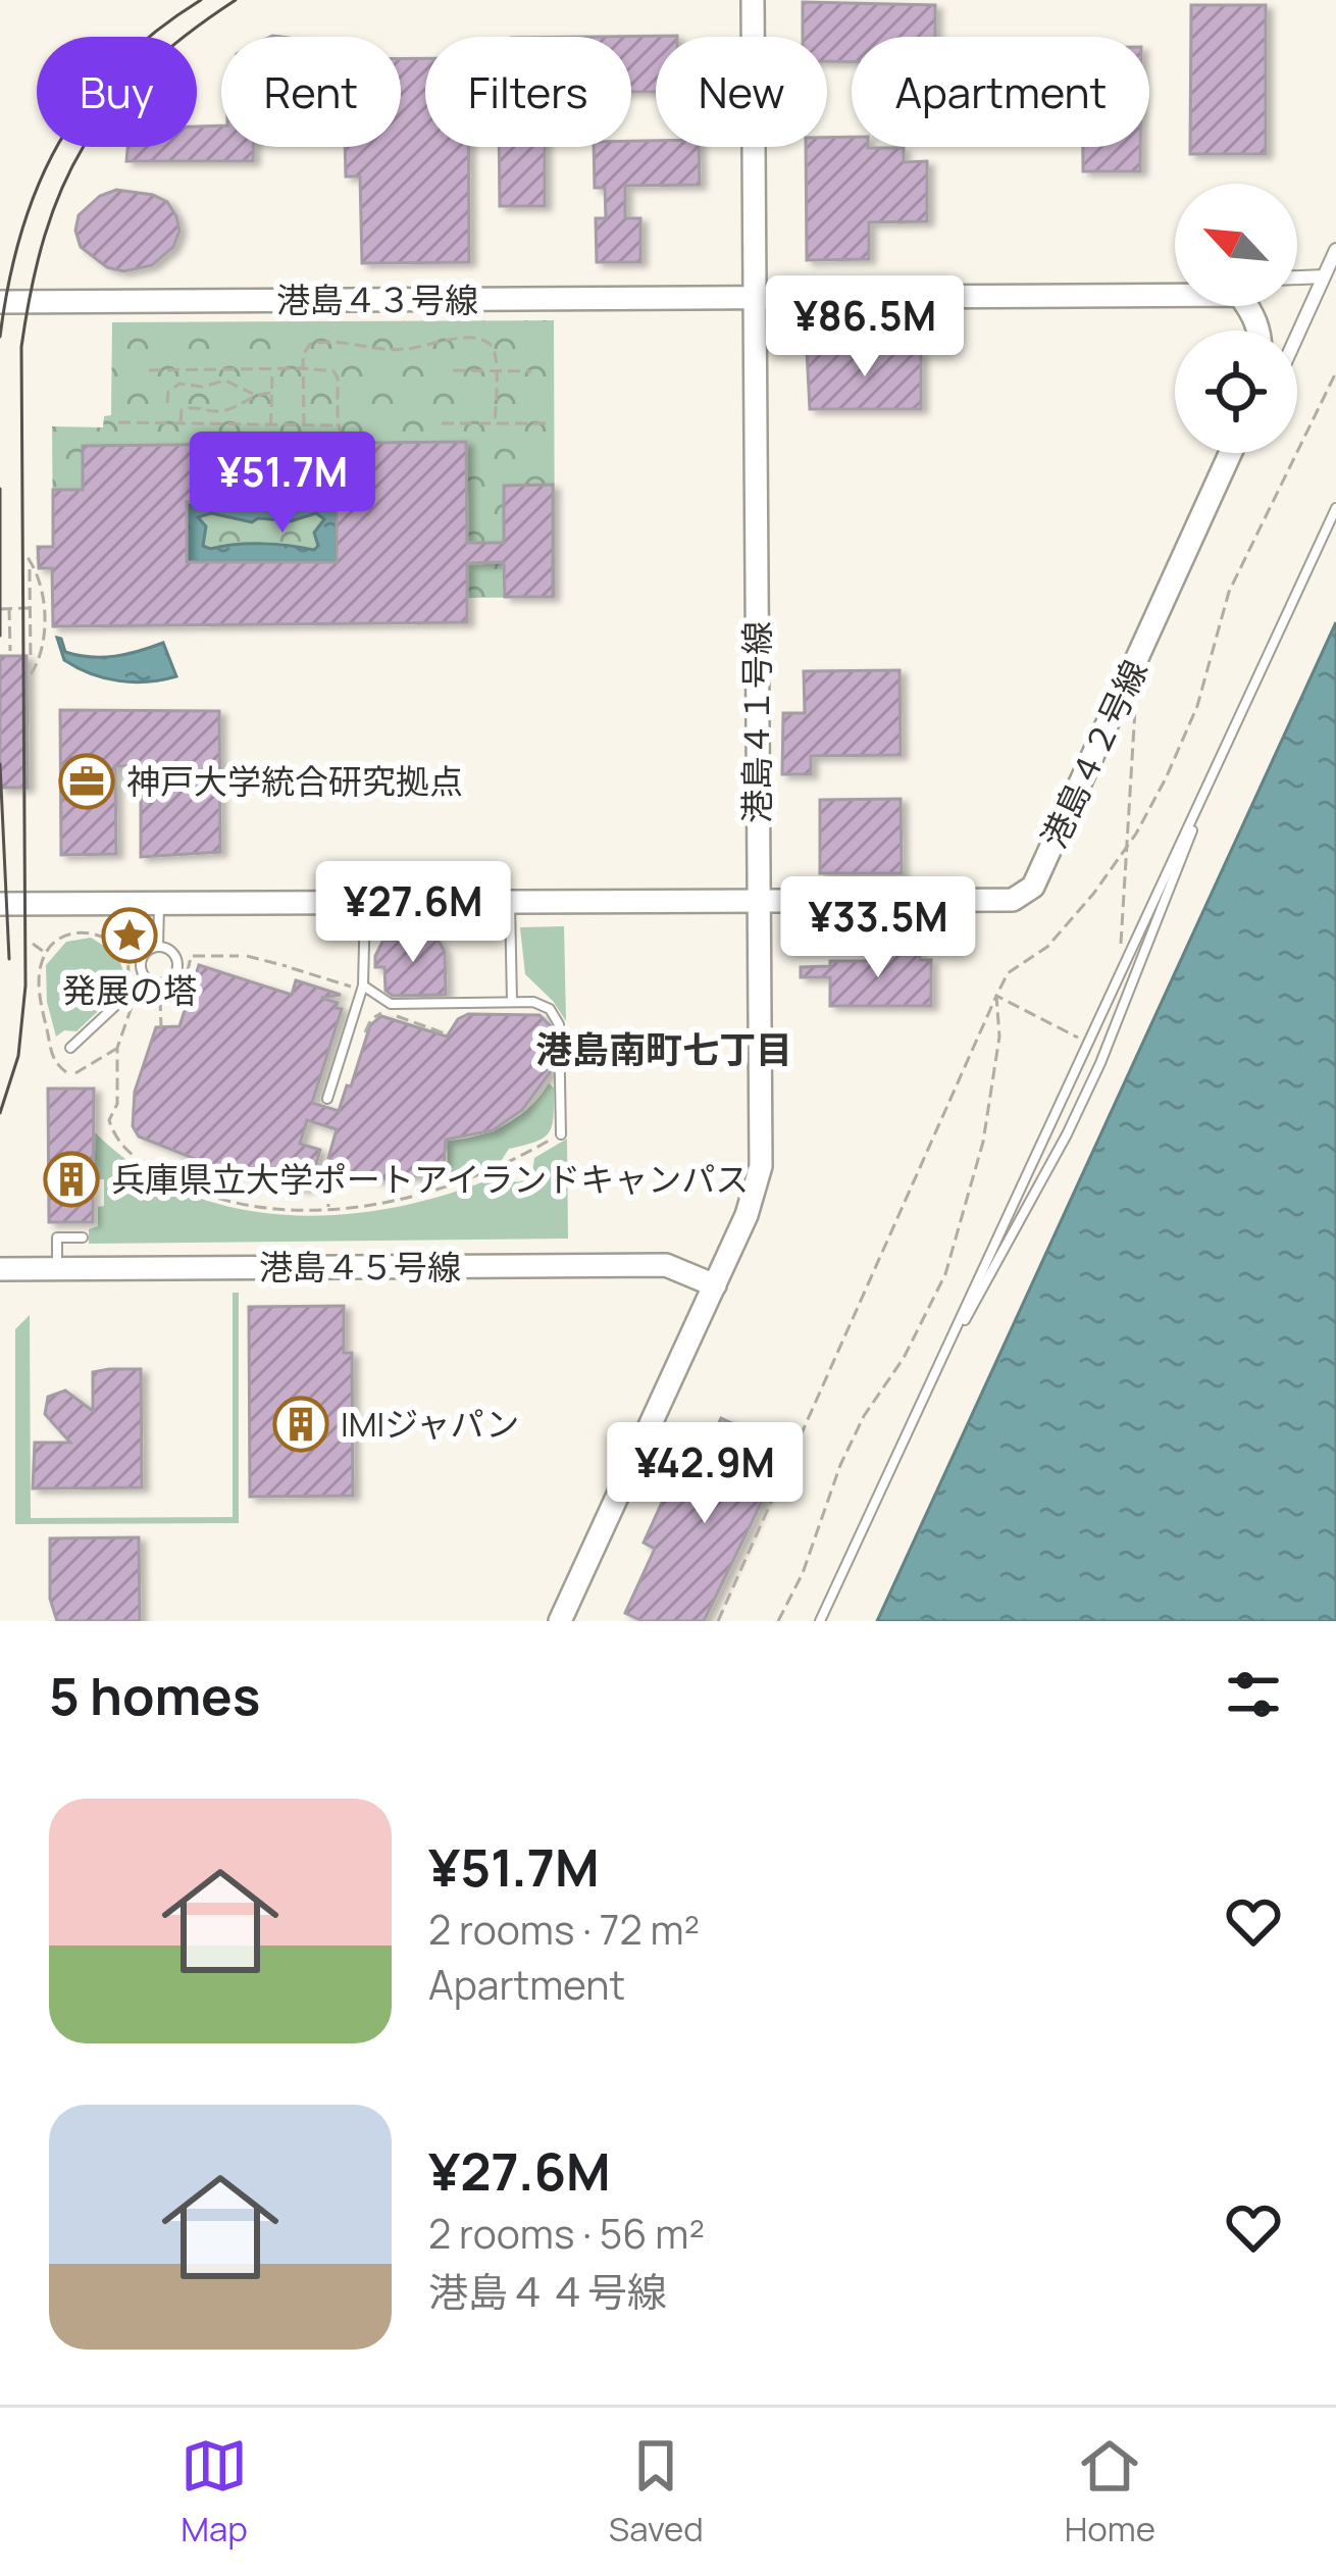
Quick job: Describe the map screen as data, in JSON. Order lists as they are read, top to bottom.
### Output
{
  "streets": {
    "street": [
      "港島４３号線",
      "港島４１号線",
      "港島４２号線",
      "港島４５号線"
    ]
  },
  "crossings": [
    ["港島４３号線", "港島４１号線"],
    ["港島４１号線", "港島４２号線"],
    ["港島４１号線", "港島４５号線"]
  ],
  "districts": ["港島南町七丁目"],
  "places": {
    "office": ["神戸大学統合研究拠点"],
    "place": ["発展の塔"],
    "building": ["兵庫県立大学ポートアイランドキャンパス", "IMIジャパン"]
  },
  "north": "top left",
  "page": {
    "chip": [
      "Buy",
      "Rent",
      "Filters",
      "New",
      "Apartment"
    ],
    "price": [
      "¥86.5M",
      "¥51.7M",
      "¥27.6M",
      "¥33.5M",
      "¥42.9M"
    ],
    "heading": "5 homes",
    "list": [
      {
        "name": "¥51.7M",
        "note": "2 rooms · 72 m² · Apartment"
      },
      {
        "name": "¥27.6M",
        "note": "2 rooms · 56 m² · 港島４４号線"
      }
    ],
    "tabs": ["Map", "Saved", "Home"]
  }
}
